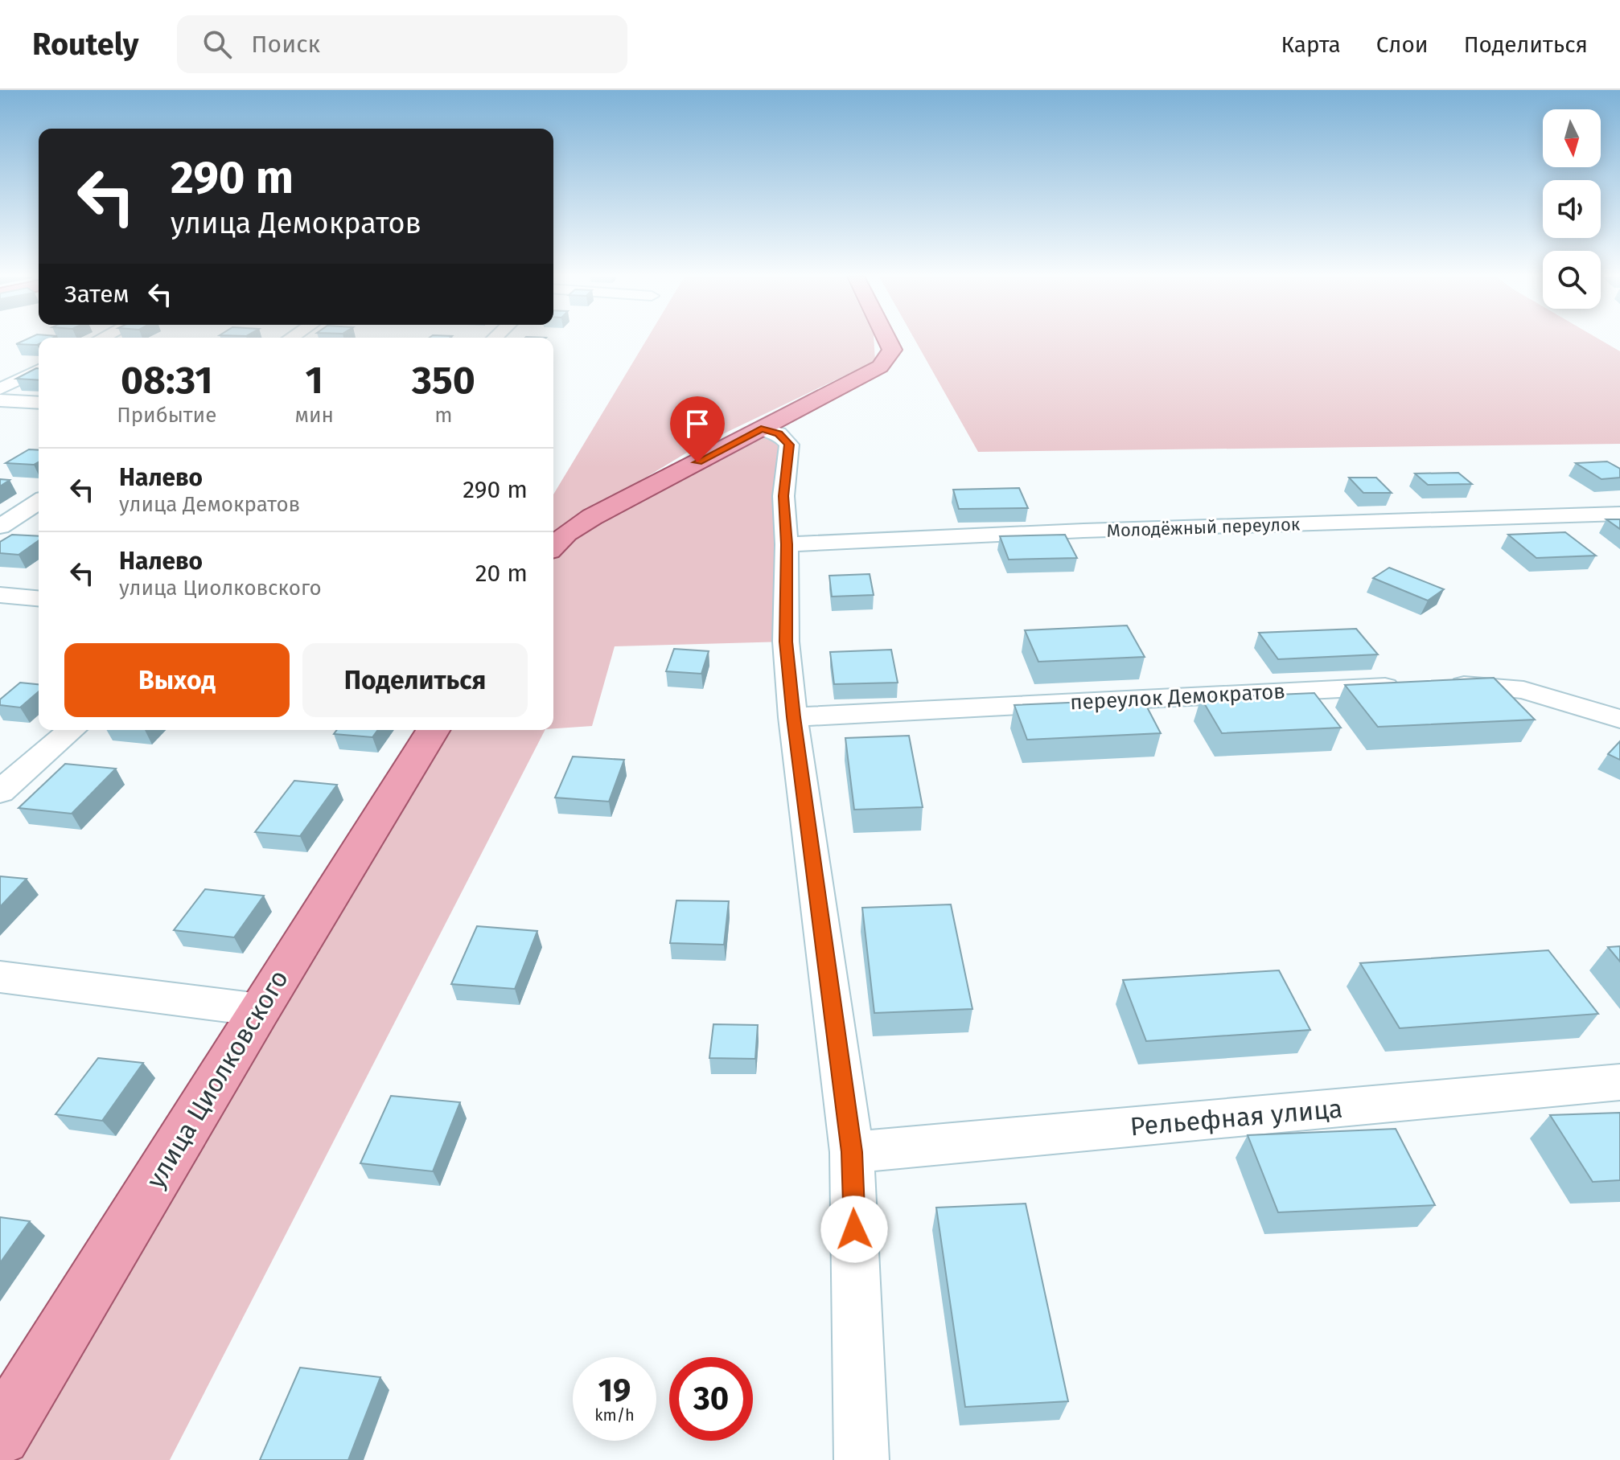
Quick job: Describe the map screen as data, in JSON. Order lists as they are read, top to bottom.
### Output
{
  "streets": {
    "main road": ["улица Циолковского"],
    "street": ["Молодёжный переулок", "переулок Демократов", "Рельефная улица"]
  },
  "north": "bottom",
  "page": {
    "header": "Routely",
    "search": "Поиск",
    "nav": ["Карта", "Слои", "Поделиться"],
    "turn": ["290 m", "улица Демократов"],
    "then": "Затем",
    "eta": [
      "08:31",
      "Прибытие",
      "1",
      "мин",
      "350",
      "m"
    ],
    "list": [
      {
        "name": "Налево",
        "note": "улица Демократов",
        "value": "290 m"
      },
      {
        "name": "Налево",
        "note": "улица Циолковского",
        "value": "20 m"
      }
    ],
    "buttons": ["Выход", "Поделиться"],
    "speed": "19 km/h",
    "limit": "30"
  }
}
